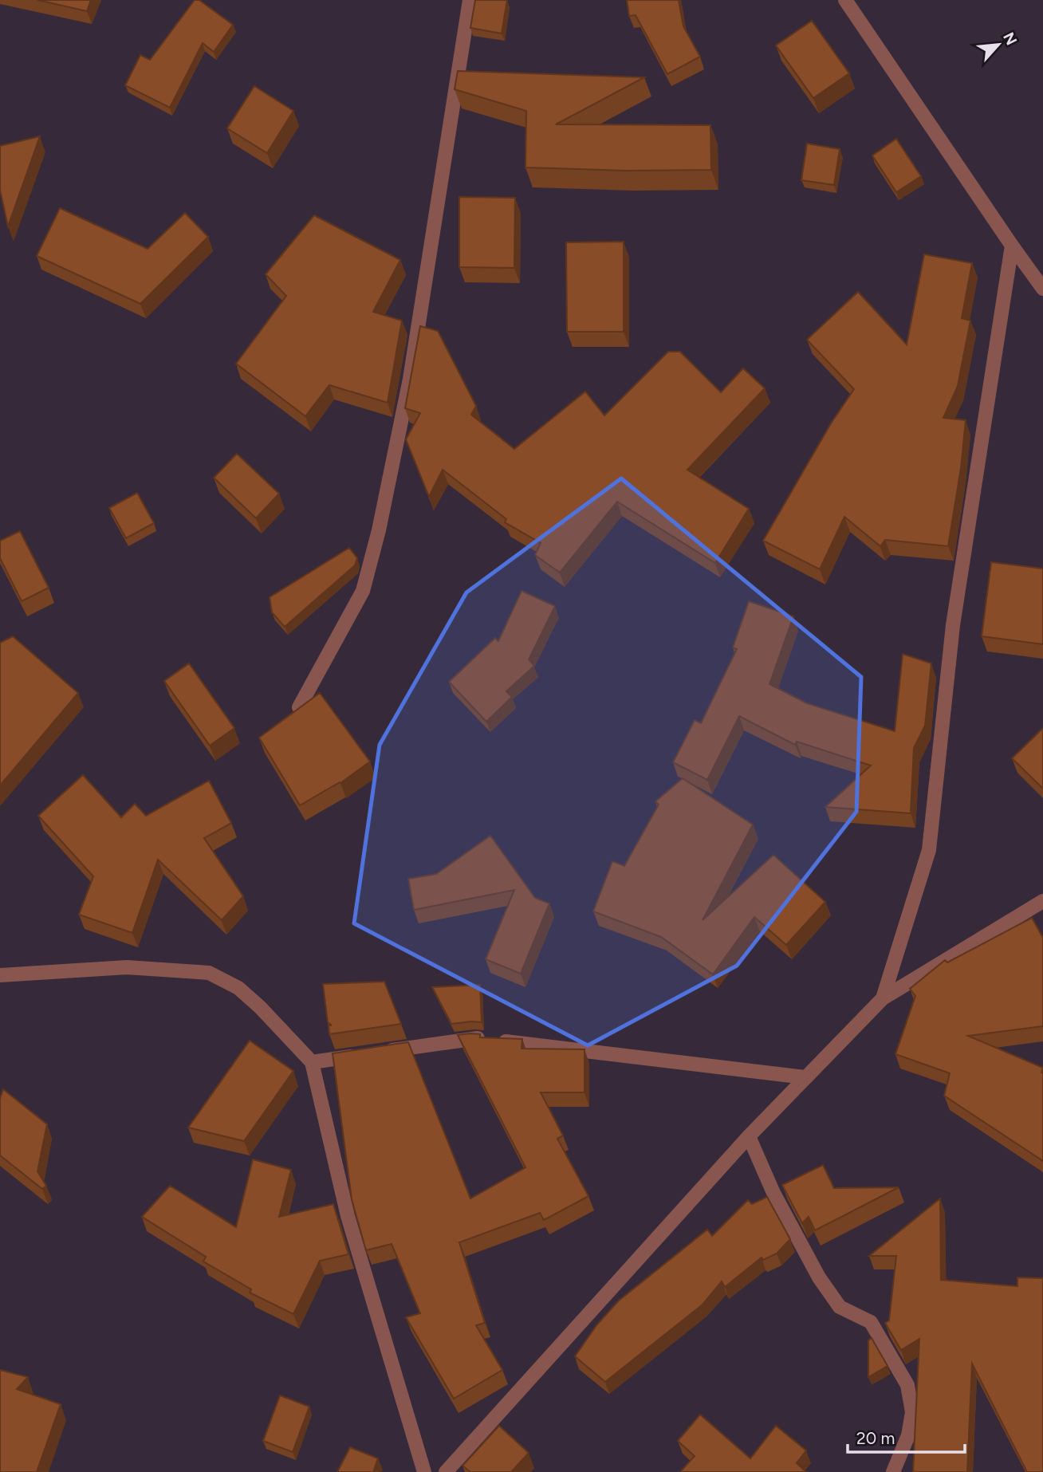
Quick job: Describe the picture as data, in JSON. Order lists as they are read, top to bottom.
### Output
{
  "scale_bar": "20 m",
  "north": "top right"
}
